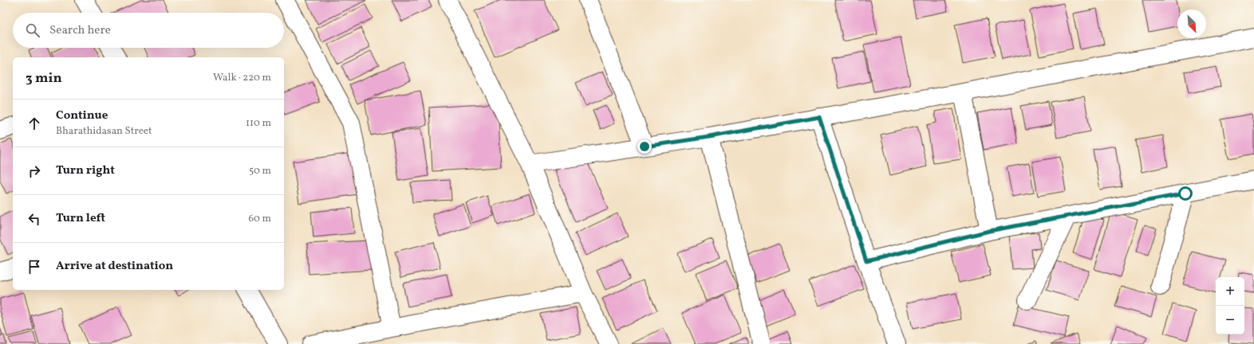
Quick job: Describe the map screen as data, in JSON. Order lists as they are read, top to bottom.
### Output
{
  "north": "bottom right",
  "page": {
    "search": "Search here",
    "heading": ["3 min", "Walk · 220 m"],
    "list": [
      ["Continue", "Bharathidasan Street", "110 m"],
      ["Turn right", "50 m"],
      ["Turn left", "60 m"],
      "Arrive at destination"
    ],
    "map_buttons": ["+", "−"]
  }
}
